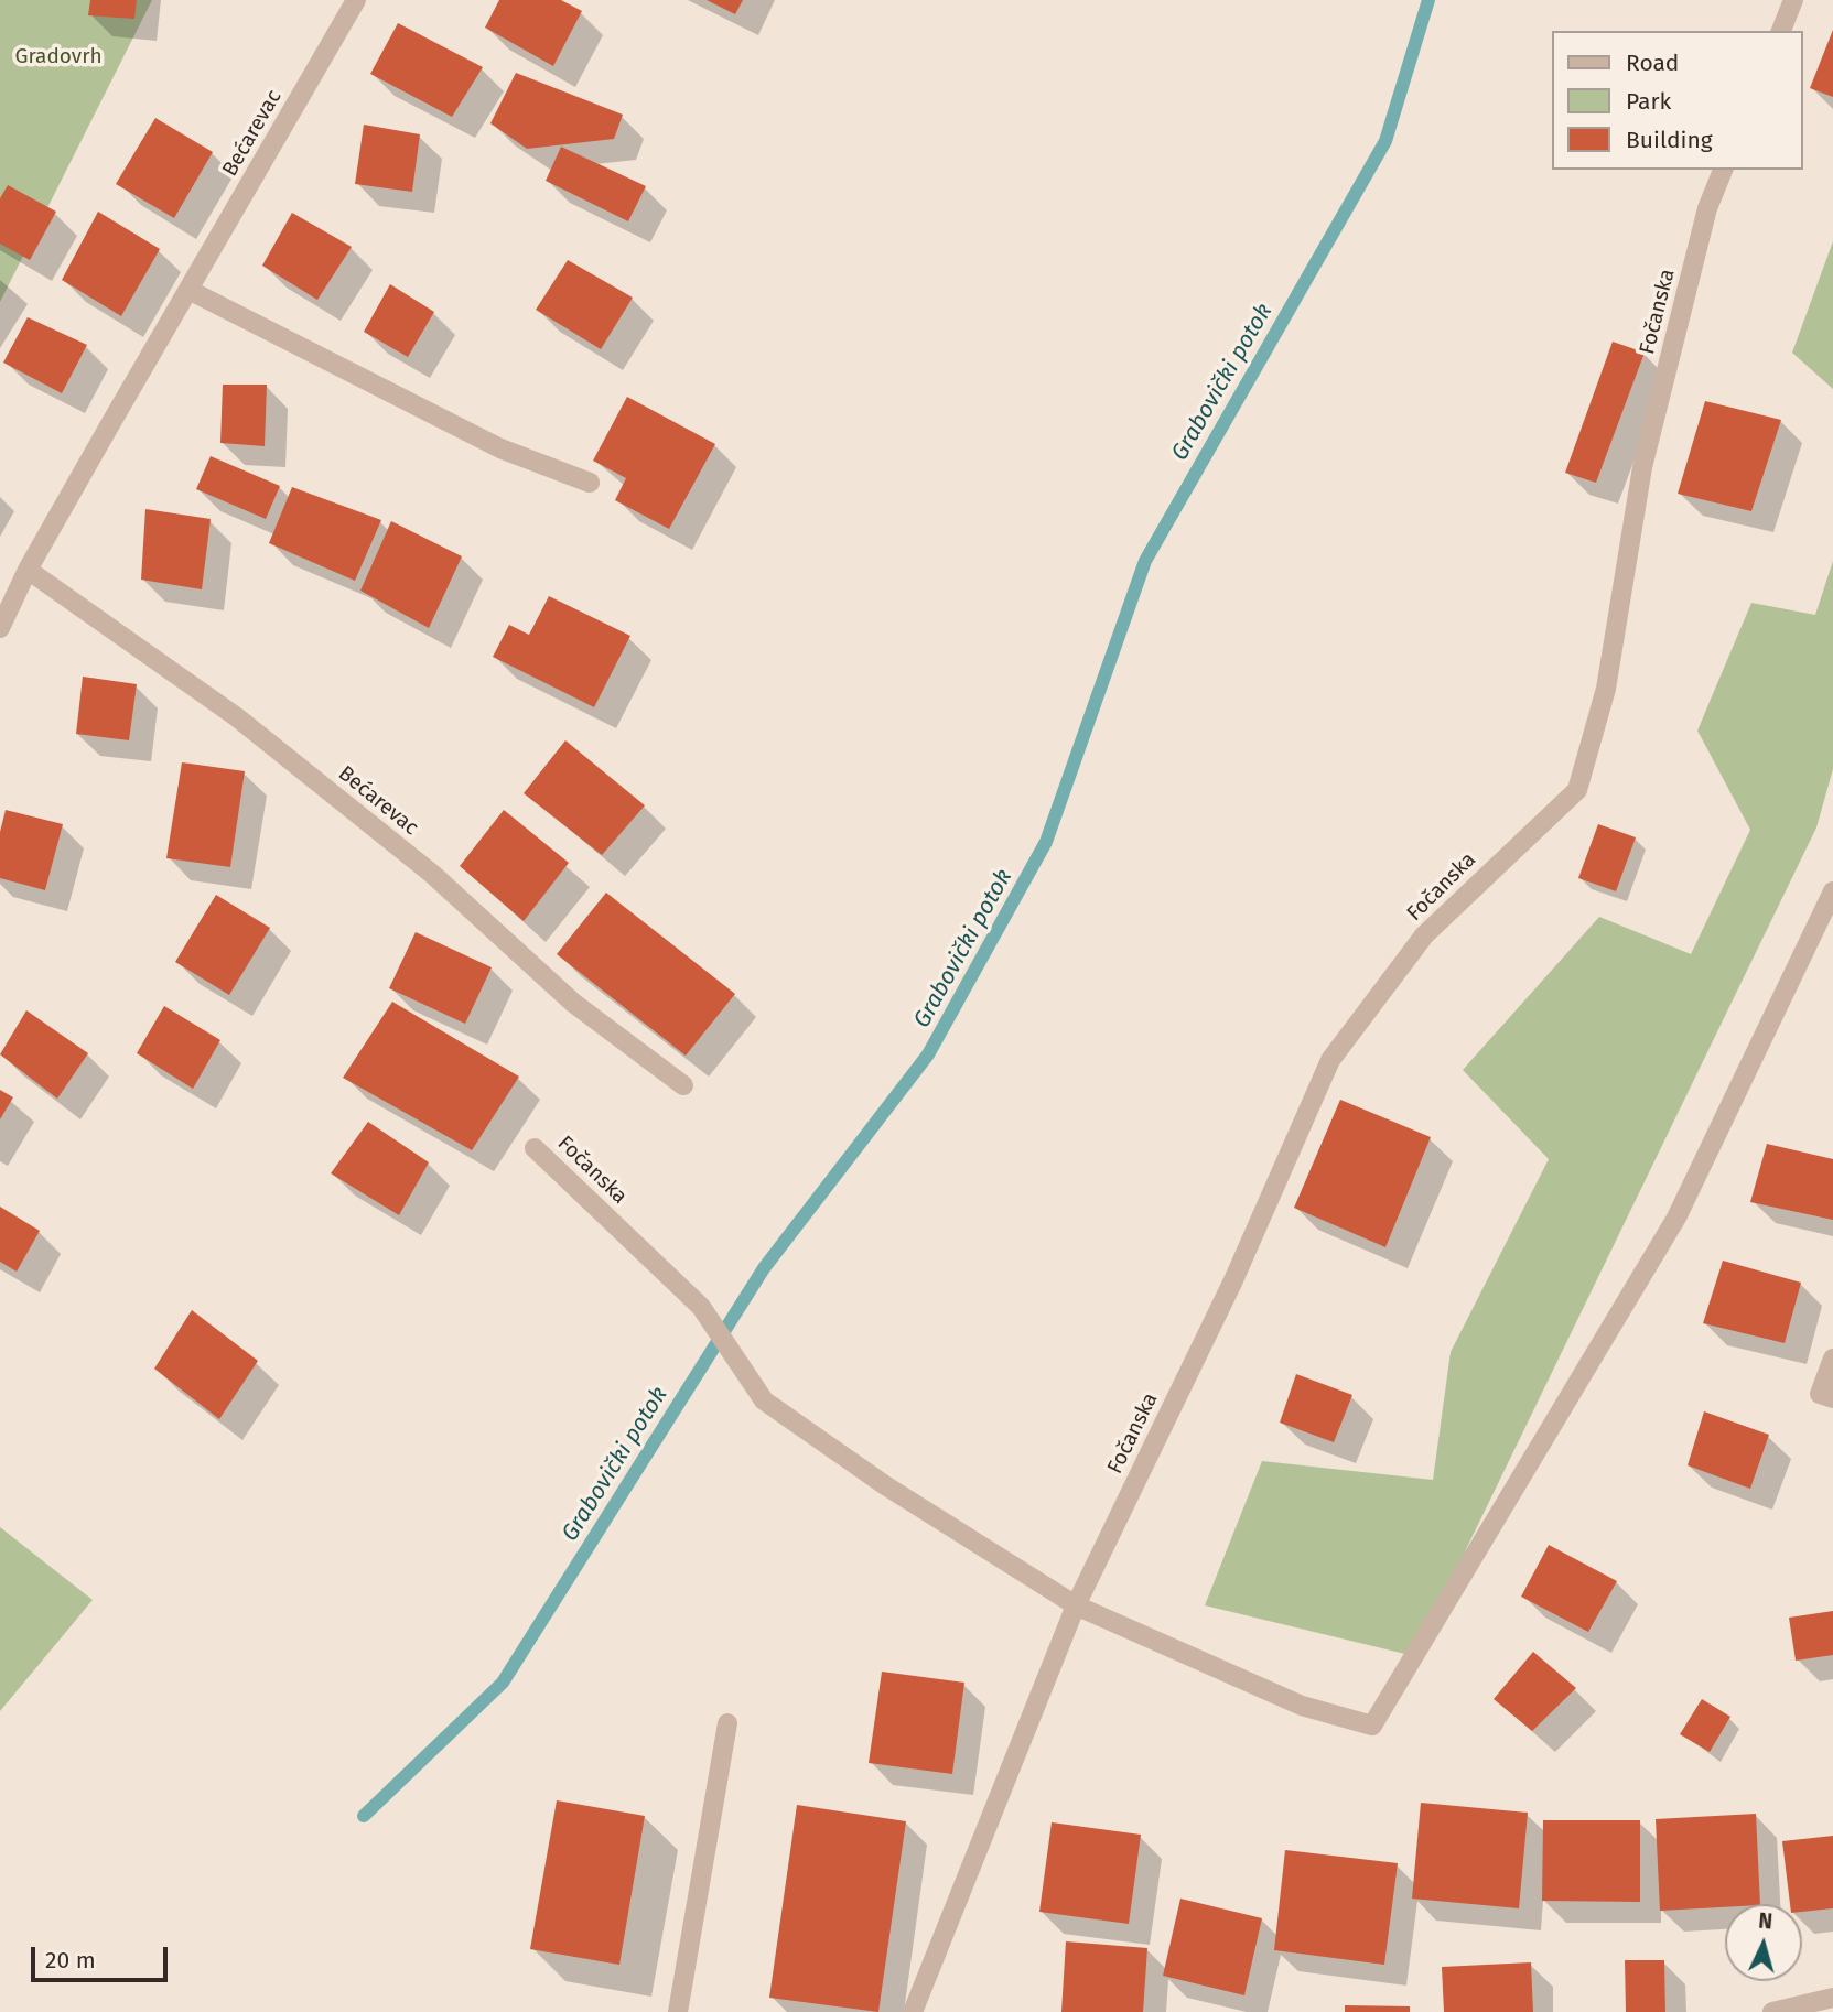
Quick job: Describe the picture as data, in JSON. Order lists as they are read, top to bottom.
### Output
{
  "streets": {
    "street": ["Bećarevac", "Fočanska"]
  },
  "water": ["Grabovički potok"],
  "parks": ["Gradovrh"],
  "legend": ["Road", "Park", "Building"],
  "scale_bar": "20 m",
  "north": "top"
}
